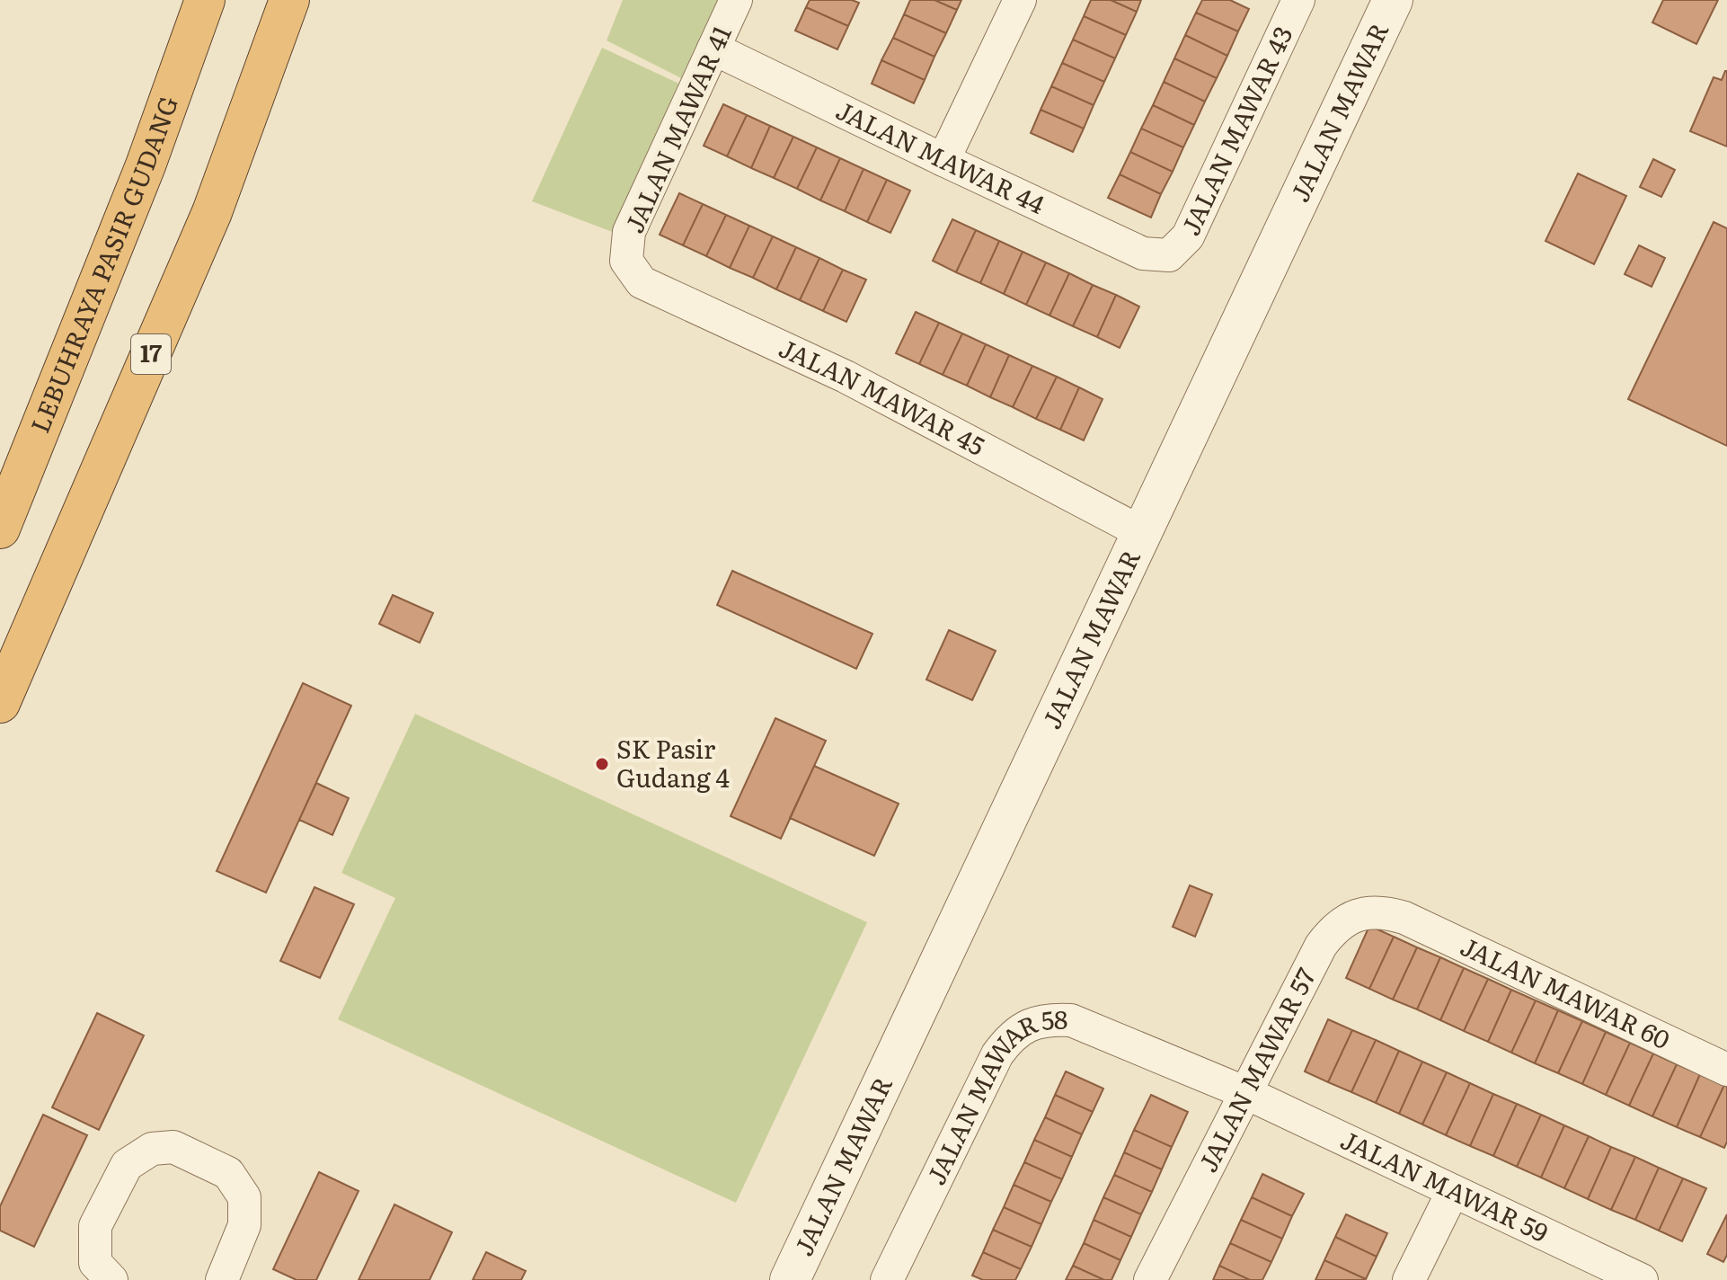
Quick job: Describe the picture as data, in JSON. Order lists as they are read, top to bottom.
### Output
{
  "streets": {
    "highway": ["LEBUHRAYA PASIR GUDANG", "17"],
    "street": [
      "JALAN MAWAR",
      "JALAN MAWAR 41",
      "JALAN MAWAR 43",
      "JALAN MAWAR 44",
      "JALAN MAWAR 45",
      "JALAN MAWAR 60",
      "JALAN MAWAR 57",
      "JALAN MAWAR 58",
      "JALAN MAWAR 59"
    ]
  },
  "crossings": [
    ["JALAN MAWAR", "JALAN MAWAR 45"],
    ["JALAN MAWAR 41", "JALAN MAWAR 44"],
    ["JALAN MAWAR 41", "JALAN MAWAR 45"],
    ["JALAN MAWAR 43", "JALAN MAWAR 44"],
    ["JALAN MAWAR 60", "JALAN MAWAR 57"],
    ["JALAN MAWAR 57", "JALAN MAWAR 58"],
    ["JALAN MAWAR 57", "JALAN MAWAR 59"],
    ["JALAN MAWAR 58", "JALAN MAWAR 59"]
  ],
  "places": ["SK Pasir Gudang 4"]
}
